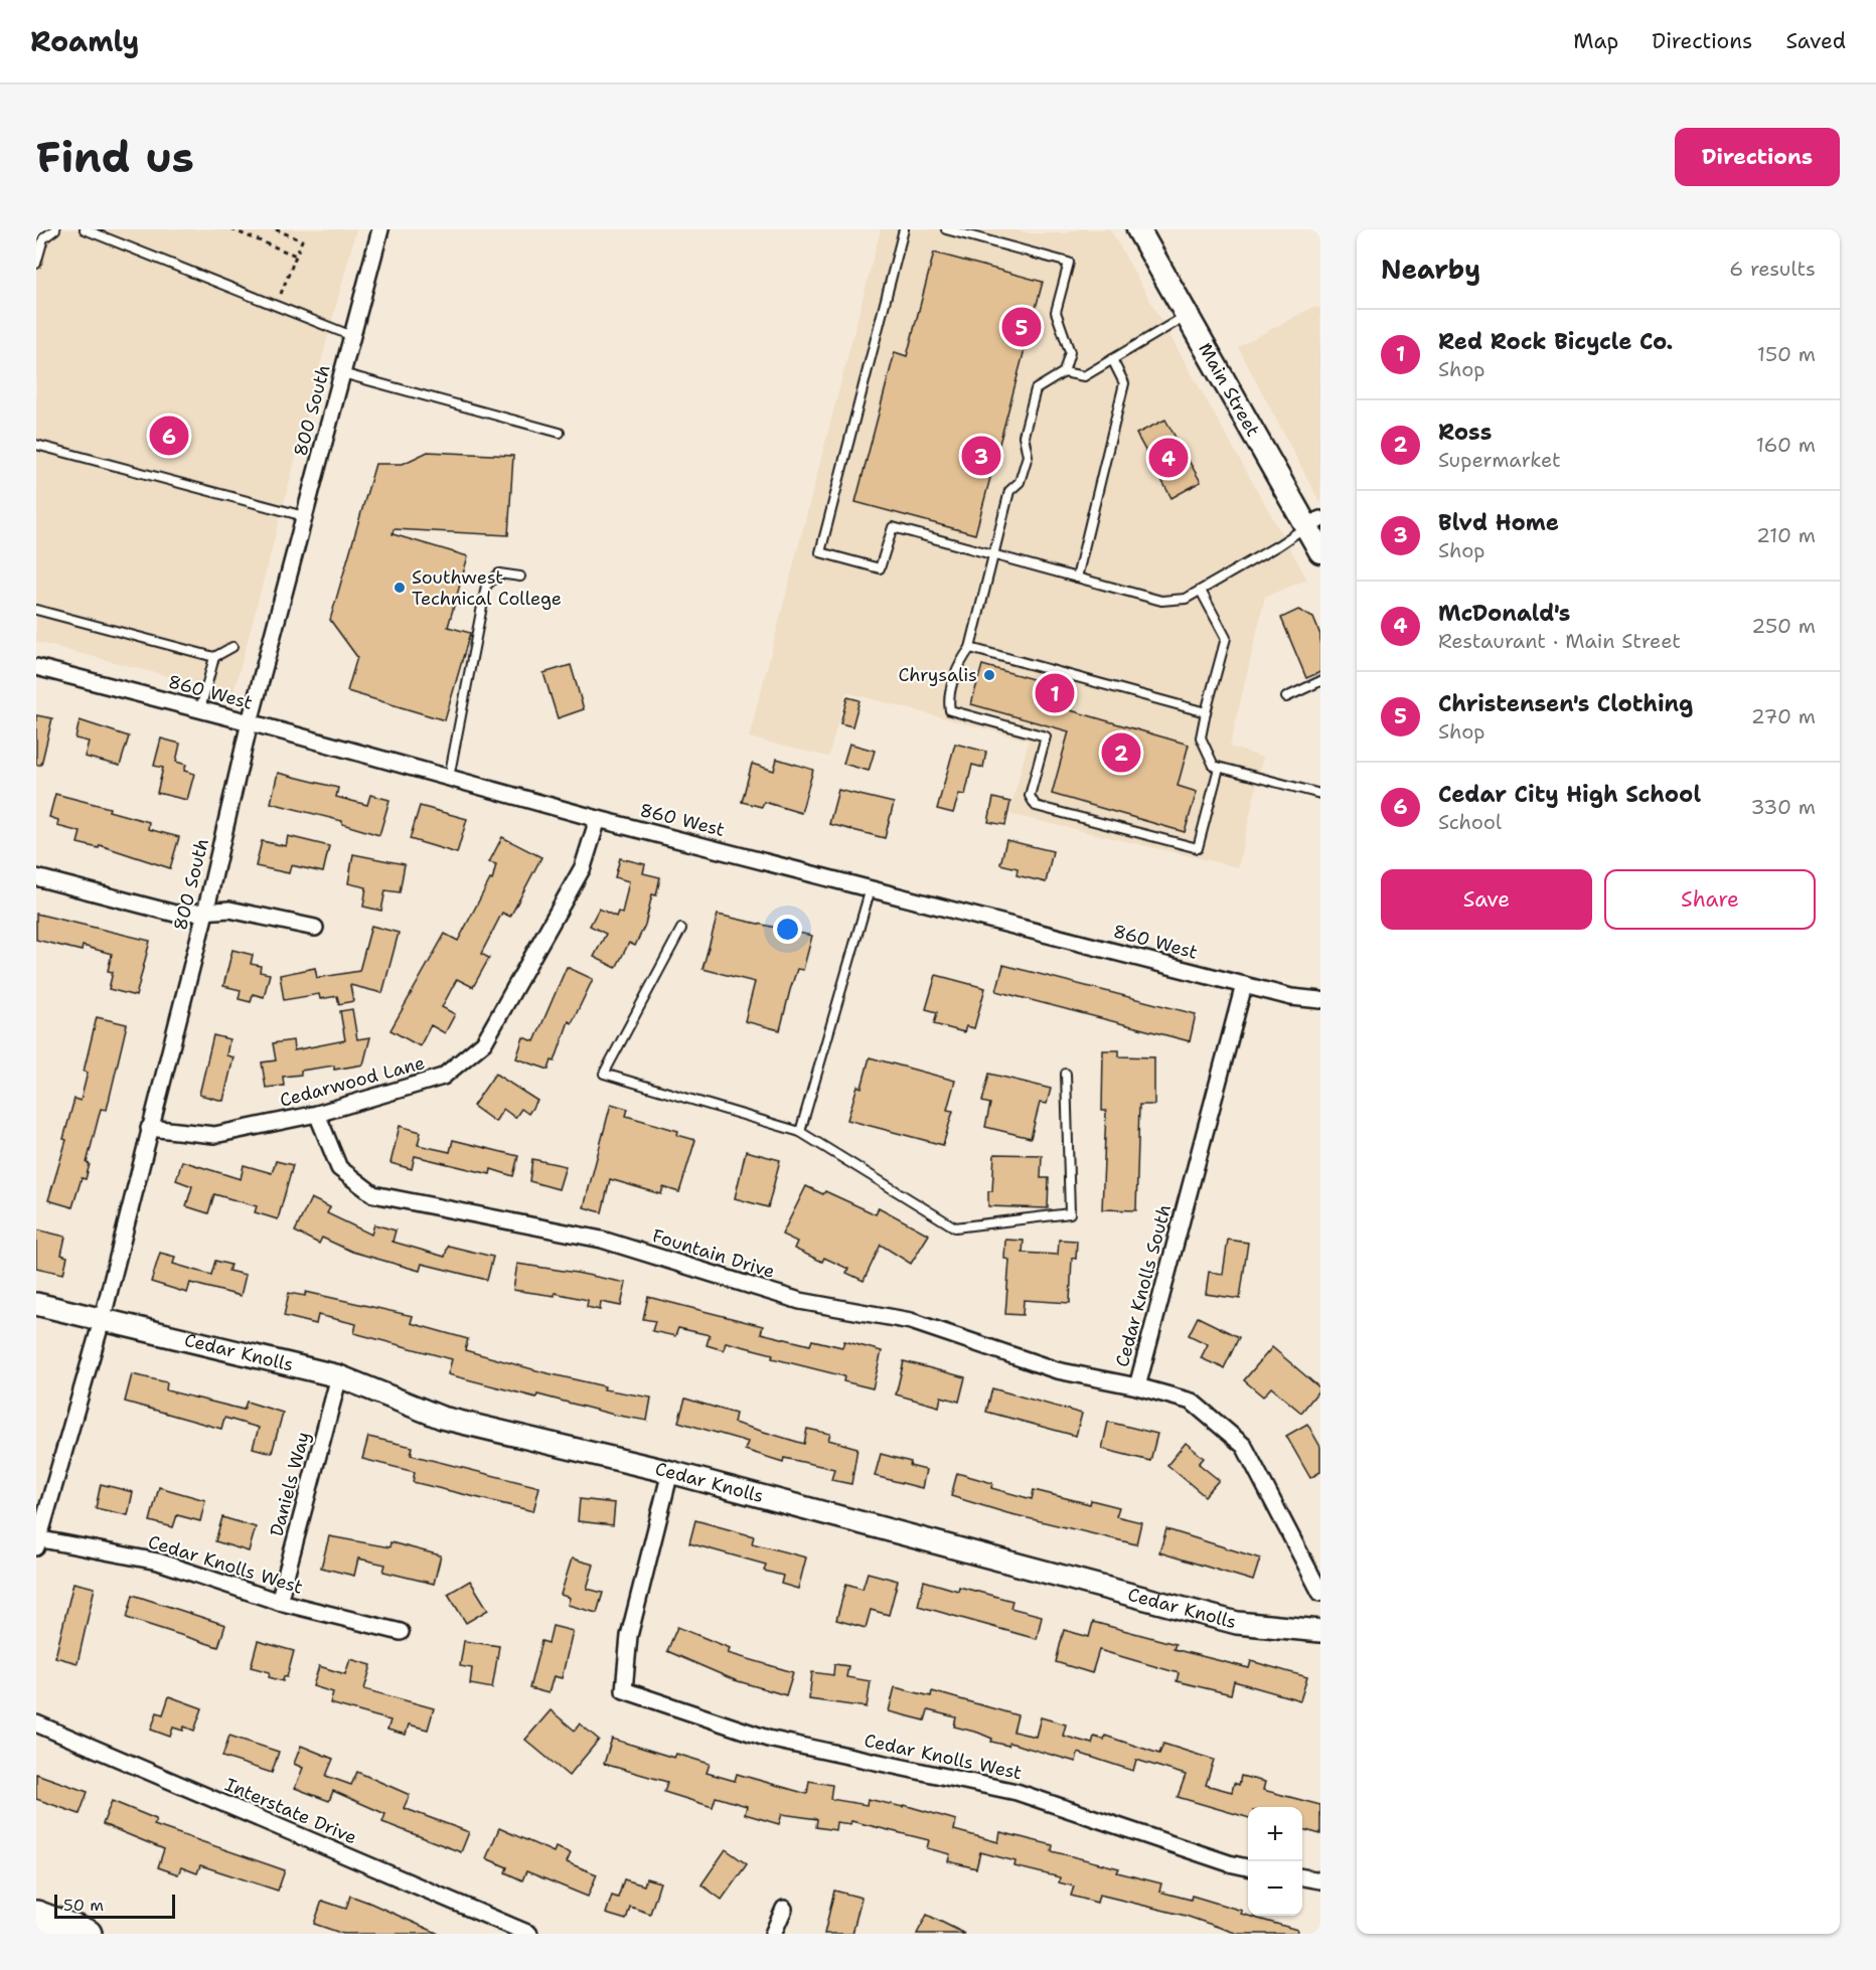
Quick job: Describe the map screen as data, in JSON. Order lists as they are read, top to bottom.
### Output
{
  "streets": {
    "main road": ["Main Street"],
    "street": [
      "800 South",
      "860 West",
      "Cedarwood Lane",
      "Fountain Drive",
      "Cedar Knolls South",
      "Cedar Knolls",
      "Daniels Way",
      "Cedar Knolls West",
      "Interstate Drive"
    ]
  },
  "crossings": [
    ["800 South", "860 West"],
    ["800 South", "Cedarwood Lane"],
    ["800 South", "Cedar Knolls"],
    ["800 South", "Cedar Knolls West"],
    ["860 West", "Cedarwood Lane"],
    ["860 West", "Cedar Knolls South"],
    ["Cedarwood Lane", "Fountain Drive"],
    ["Fountain Drive", "Cedar Knolls South"],
    ["Cedar Knolls", "Daniels Way"],
    ["Cedar Knolls", "Cedar Knolls West"],
    ["Daniels Way", "Cedar Knolls West"]
  ],
  "places": ["Southwest Technical College", "Chrysalis"],
  "scale_bar": "50 m",
  "page": {
    "header": "Roamly",
    "nav": ["Map", "Directions", "Saved"],
    "buttons": [
      "Directions",
      ["Save", "Share"]
    ],
    "title": "Find us",
    "heading": ["Nearby", "6 results"],
    "pins": [
      "5",
      "6",
      "3",
      "4",
      "1",
      "2"
    ],
    "list": [
      {
        "mark": "1",
        "name": "Red Rock Bicycle Co.",
        "note": "Shop",
        "value": "150 m"
      },
      {
        "mark": "2",
        "name": "Ross",
        "note": "Supermarket",
        "value": "160 m"
      },
      {
        "mark": "3",
        "name": "Blvd Home",
        "note": "Shop",
        "value": "210 m"
      },
      {
        "mark": "4",
        "name": "McDonald's",
        "note": "Restaurant · Main Street",
        "value": "250 m"
      },
      {
        "mark": "5",
        "name": "Christensen's Clothing",
        "note": "Shop",
        "value": "270 m"
      },
      {
        "mark": "6",
        "name": "Cedar City High School",
        "note": "School",
        "value": "330 m"
      }
    ],
    "map_buttons": ["+", "−"],
    "scale": "50 m"
  }
}
